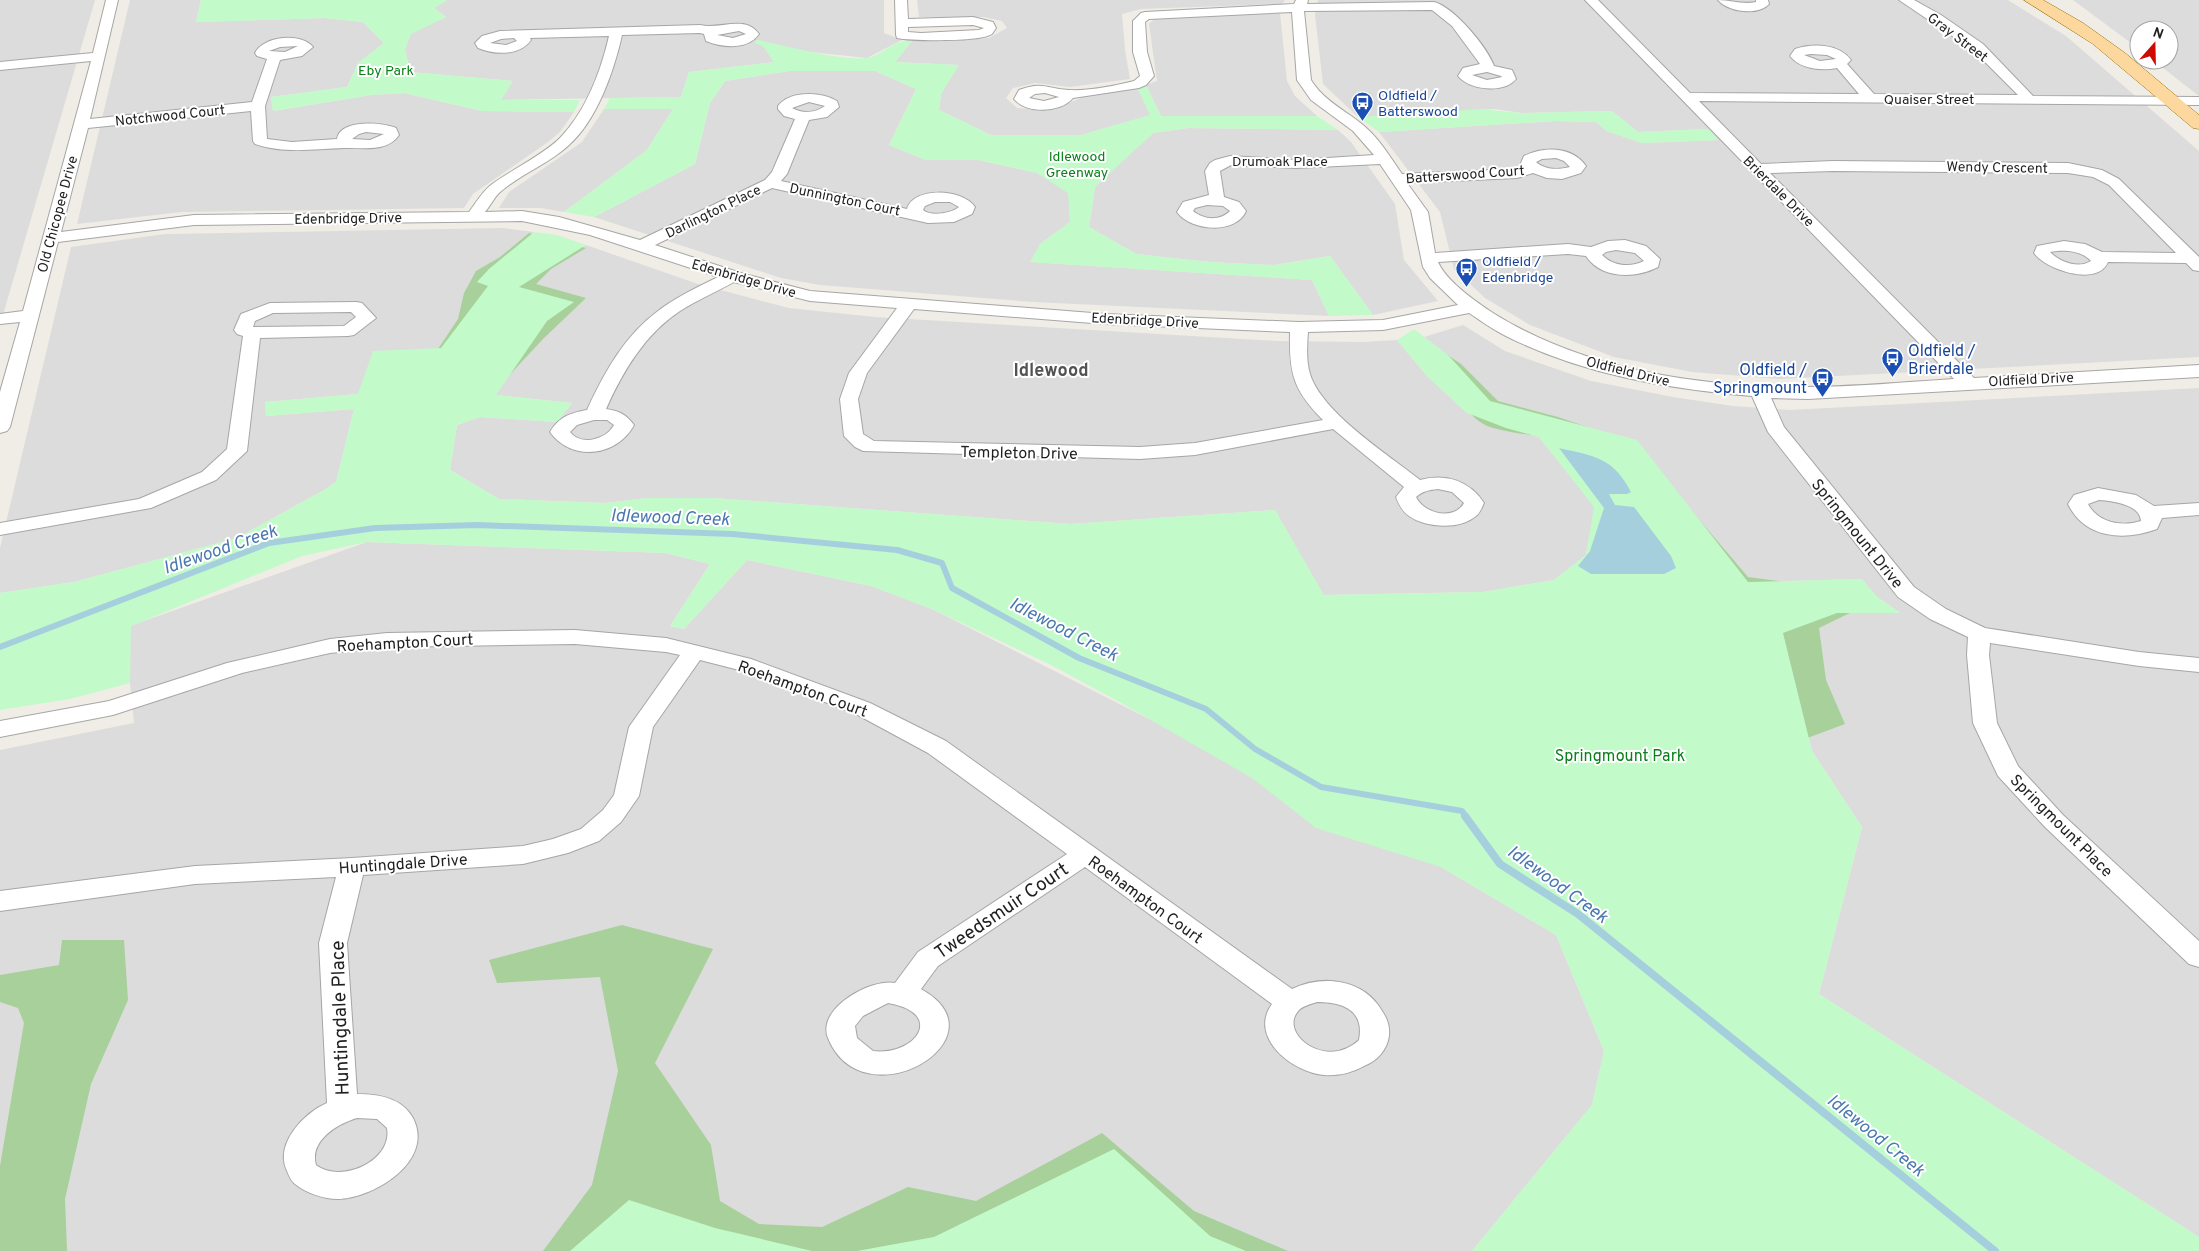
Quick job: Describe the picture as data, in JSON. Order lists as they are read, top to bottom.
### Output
{
  "streets": {
    "street": [
      "Gray Street",
      "Quaiser Street",
      "Notchwood Court",
      "Drumoak Place",
      "Wendy Crescent",
      "Batterswood Court",
      "Brierdale Drive",
      "Dunnington Court",
      "Darlington Place",
      "Old Chicopee Drive",
      "Edenbridge Drive",
      "Oldfield Drive",
      "Templeton Drive",
      "Springmount Drive",
      "Roehampton Court",
      "Springmount Place",
      "Huntingdale Drive",
      "Tweedsmuir Court",
      "Huntingdale Place"
    ]
  },
  "crossings": [
    ["Gray Street", "Quaiser Street"],
    ["Quaiser Street", "Brierdale Drive"],
    ["Notchwood Court", "Old Chicopee Drive"],
    ["Drumoak Place", "Oldfield Drive"],
    ["Wendy Crescent", "Brierdale Drive"],
    ["Batterswood Court", "Oldfield Drive"],
    ["Brierdale Drive", "Oldfield Drive"],
    ["Dunnington Court", "Darlington Place"],
    ["Darlington Place", "Edenbridge Drive"],
    ["Old Chicopee Drive", "Edenbridge Drive"],
    ["Edenbridge Drive", "Oldfield Drive"],
    ["Edenbridge Drive", "Templeton Drive"],
    ["Oldfield Drive", "Springmount Drive"],
    ["Springmount Drive", "Springmount Place"],
    ["Roehampton Court", "Huntingdale Drive"],
    ["Roehampton Court", "Tweedsmuir Court"],
    ["Huntingdale Drive", "Huntingdale Place"]
  ],
  "districts": ["Idlewood"],
  "water": ["Idlewood Creek"],
  "parks": ["Eby Park", "Idlewood Greenway", "Springmount Park"],
  "places": {
    "bus stop": [
      "Oldfield / Batterswood",
      "Oldfield / Edenbridge",
      "Oldfield / Brierdale",
      "Oldfield / Springmount"
    ]
  },
  "north": "top"
}
